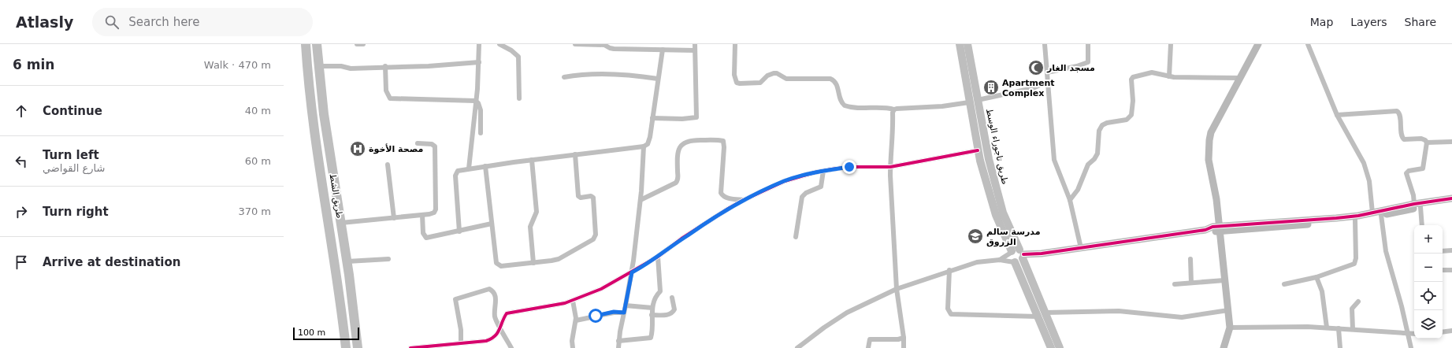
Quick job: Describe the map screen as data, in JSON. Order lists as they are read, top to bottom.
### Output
{
  "streets": {
    "highway": ["طريق الشط"],
    "main road": ["طريق تاجوراء الوسط"]
  },
  "places": {
    "mosque": ["مسجد الغار"],
    "building": ["Apartment Complex"],
    "hospital": ["مصحة الأخوة"],
    "school or university": ["مدرسة سالم الزروق"]
  },
  "scale_bar": "100 m",
  "page": {
    "header": "Atlasly",
    "search": "Search here",
    "nav": ["Map", "Layers", "Share"],
    "heading": ["6 min", "Walk · 470 m"],
    "list": [
      ["Continue", "40 m"],
      ["Turn left", "شارع القواضي", "60 m"],
      ["Turn right", "370 m"],
      "Arrive at destination"
    ],
    "map_buttons": ["+", "−"],
    "scale": "100 m"
  }
}
